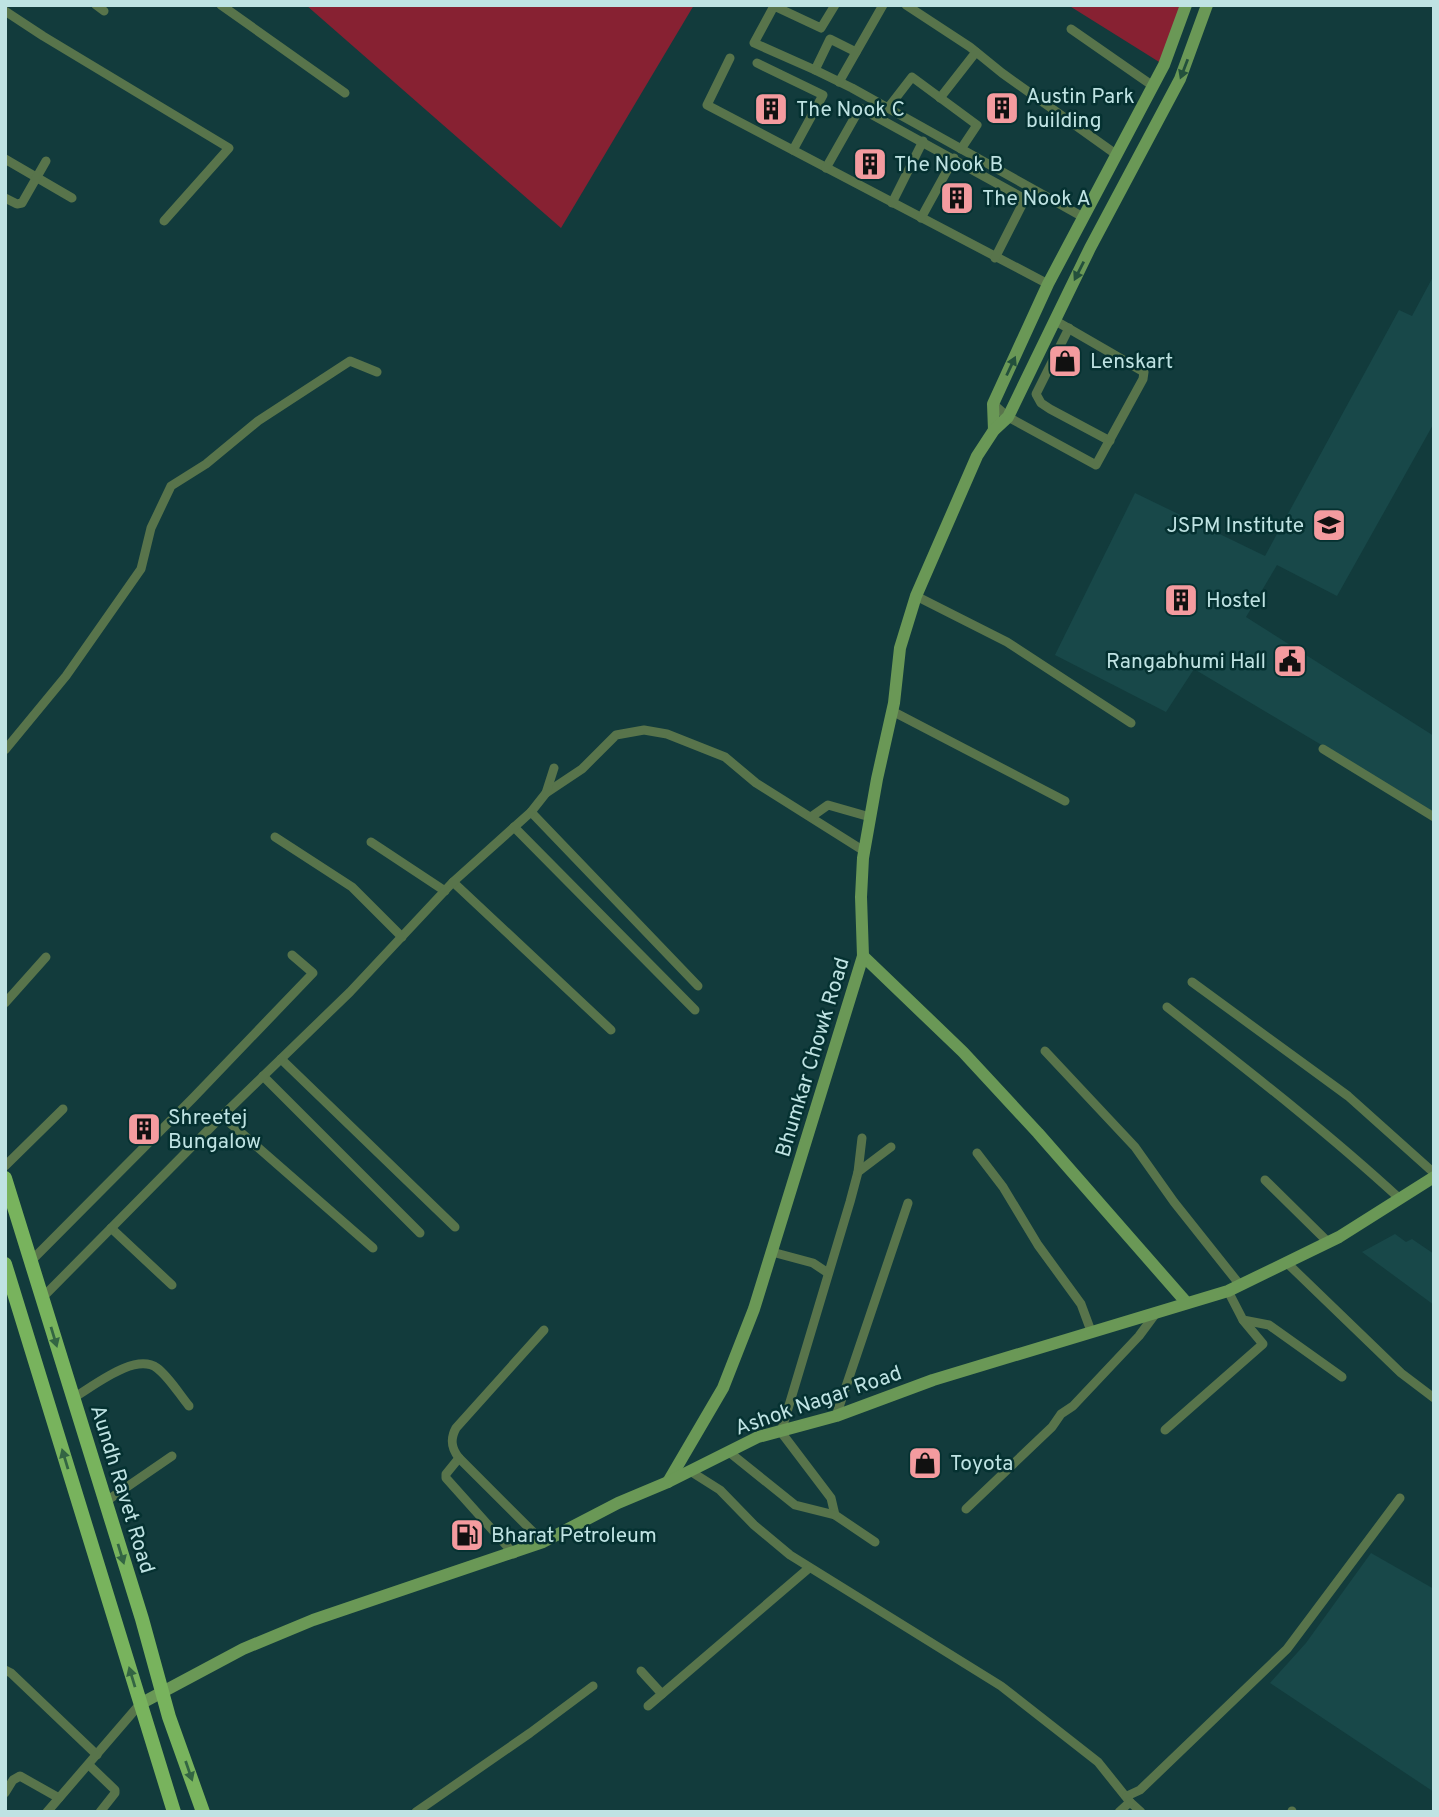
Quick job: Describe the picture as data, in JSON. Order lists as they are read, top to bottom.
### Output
{
  "streets": {
    "main road": ["Aundh Ravet Road"],
    "street": ["Bhumkar Chowk Road", "Ashok Nagar Road"]
  },
  "crossings": [
    ["Bhumkar Chowk Road", "Ashok Nagar Road"],
    ["Ashok Nagar Road", "Aundh Ravet Road"]
  ],
  "places": {
    "building": [
      "Austin Park building",
      "The Nook C",
      "The Nook B",
      "The Nook A",
      "Hostel",
      "Shreetej Bungalow"
    ],
    "shop": ["Lenskart", "Toyota"],
    "school or university": ["JSPM Institute"],
    "public building": ["Rangabhumi Hall"],
    "fuel station": ["Bharat Petroleum"]
  }
}
